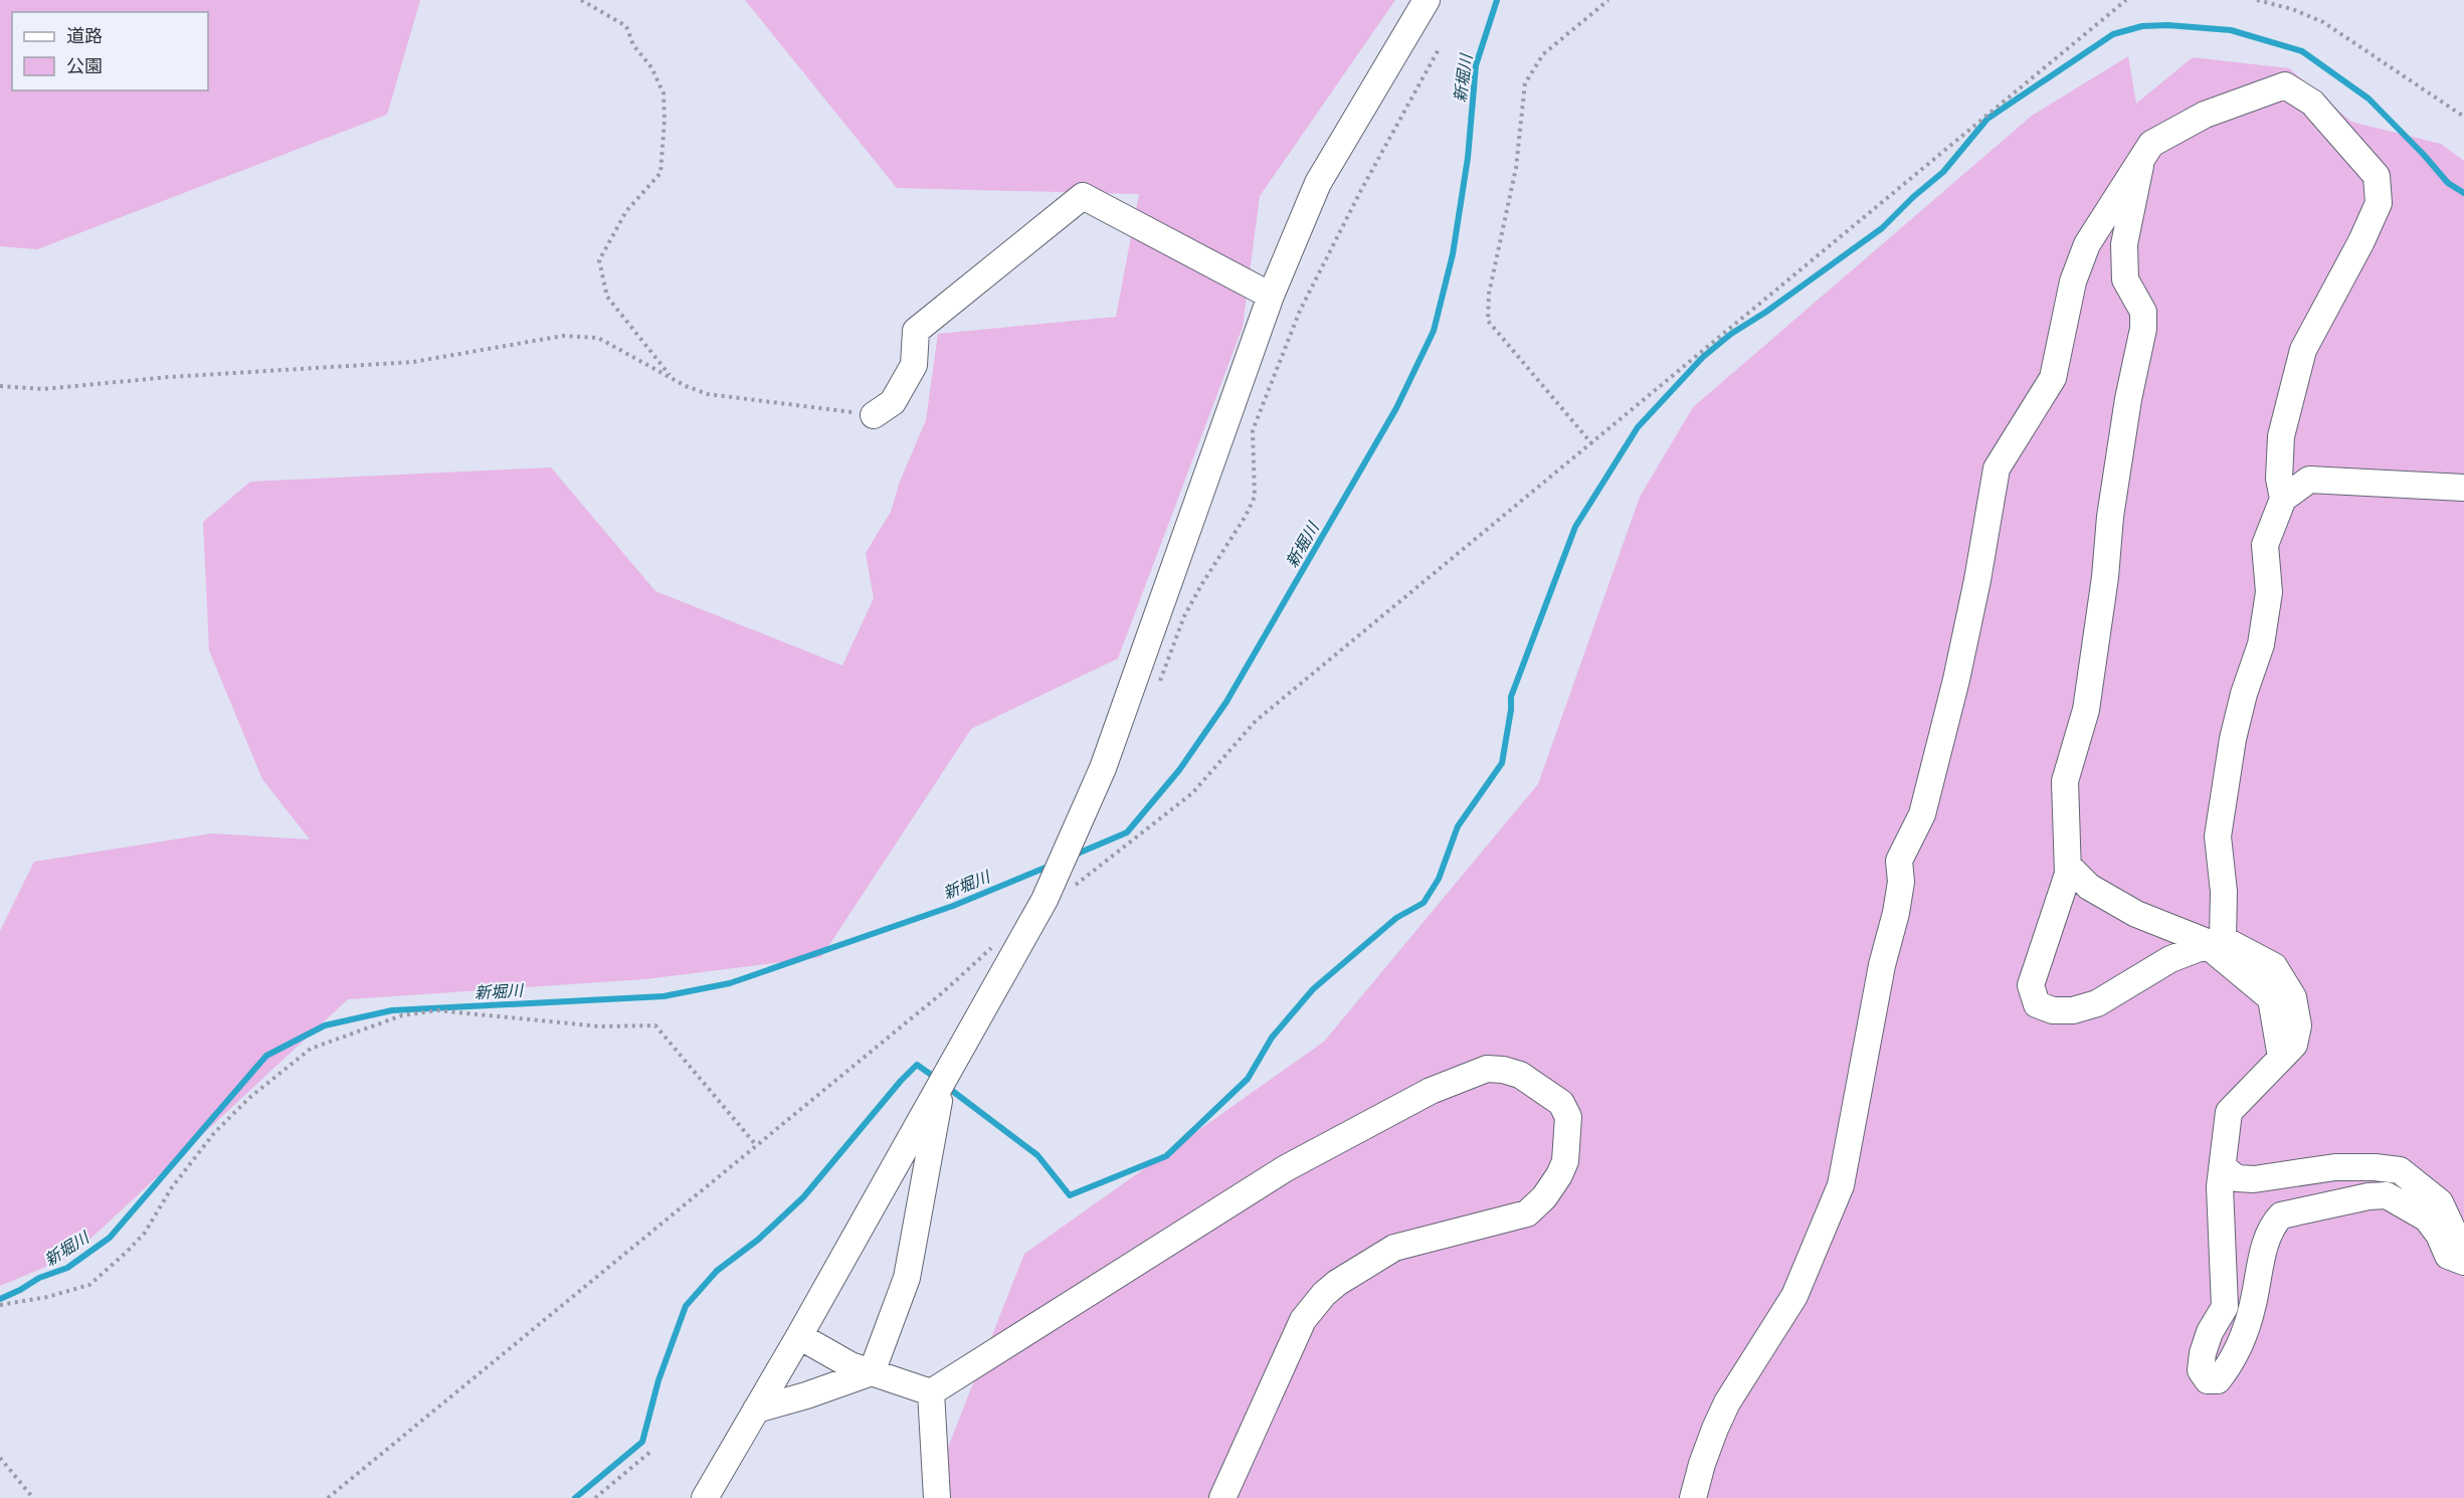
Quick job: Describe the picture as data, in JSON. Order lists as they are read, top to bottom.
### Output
{
  "water": ["新堀川"],
  "legend": ["道路", "公園"]
}
